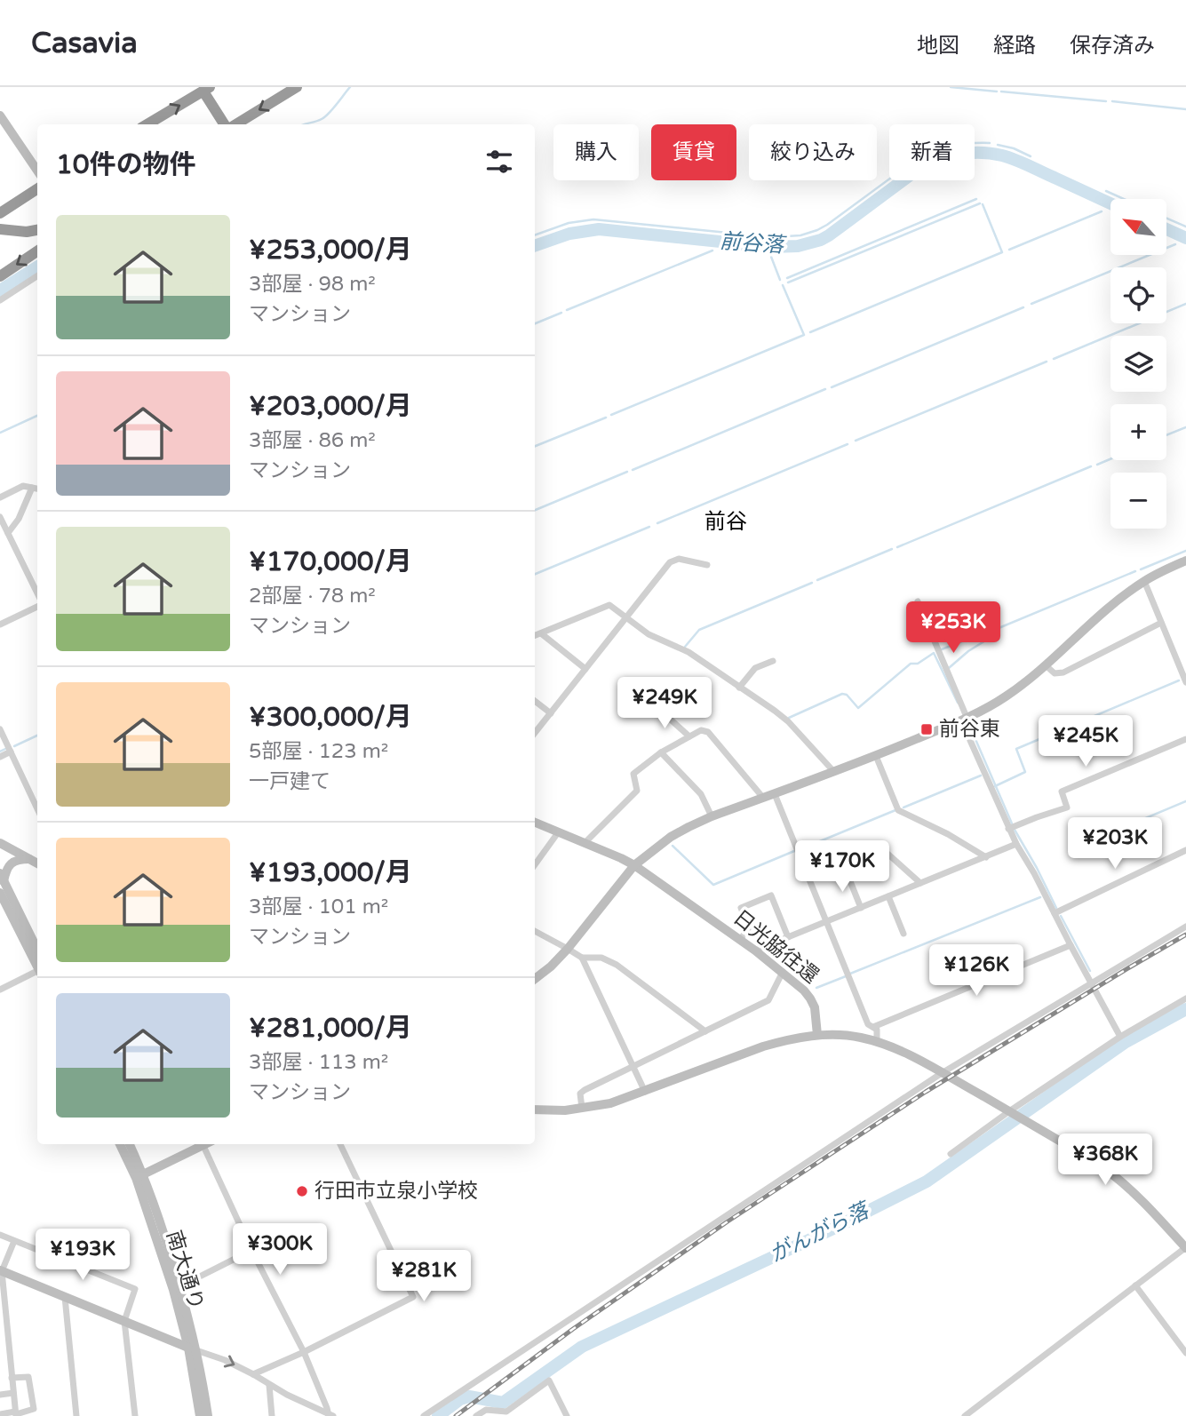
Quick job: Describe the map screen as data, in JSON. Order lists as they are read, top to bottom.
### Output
{
  "streets": {
    "street": ["日光脇往還", "南大通り"]
  },
  "districts": ["前谷"],
  "water": ["前谷落", "がんがら落"],
  "places": {
    "transit": ["前谷東"],
    "other": ["行田市立泉小学校"]
  },
  "north": "top left",
  "page": {
    "header": "Casavia",
    "nav": ["地図", "経路", "保存済み"],
    "chip": [
      "購入",
      "賃貸",
      "絞り込み",
      "新着"
    ],
    "heading": "10件の物件",
    "map_buttons": ["+", "−"],
    "list": [
      {
        "name": "¥253,000/月",
        "note": "3部屋 · 98 m² · マンション"
      },
      {
        "name": "¥203,000/月",
        "note": "3部屋 · 86 m² · マンション"
      },
      {
        "name": "¥170,000/月",
        "note": "2部屋 · 78 m² · マンション"
      },
      {
        "name": "¥300,000/月",
        "note": "5部屋 · 123 m² · 一戸建て"
      },
      {
        "name": "¥193,000/月",
        "note": "3部屋 · 101 m² · マンション"
      },
      {
        "name": "¥281,000/月",
        "note": "3部屋 · 113 m² · マンション"
      }
    ],
    "price": [
      "¥253K",
      "¥249K",
      "¥245K",
      "¥203K",
      "¥170K",
      "¥126K",
      "¥368K",
      "¥300K",
      "¥193K",
      "¥281K"
    ]
  }
}
